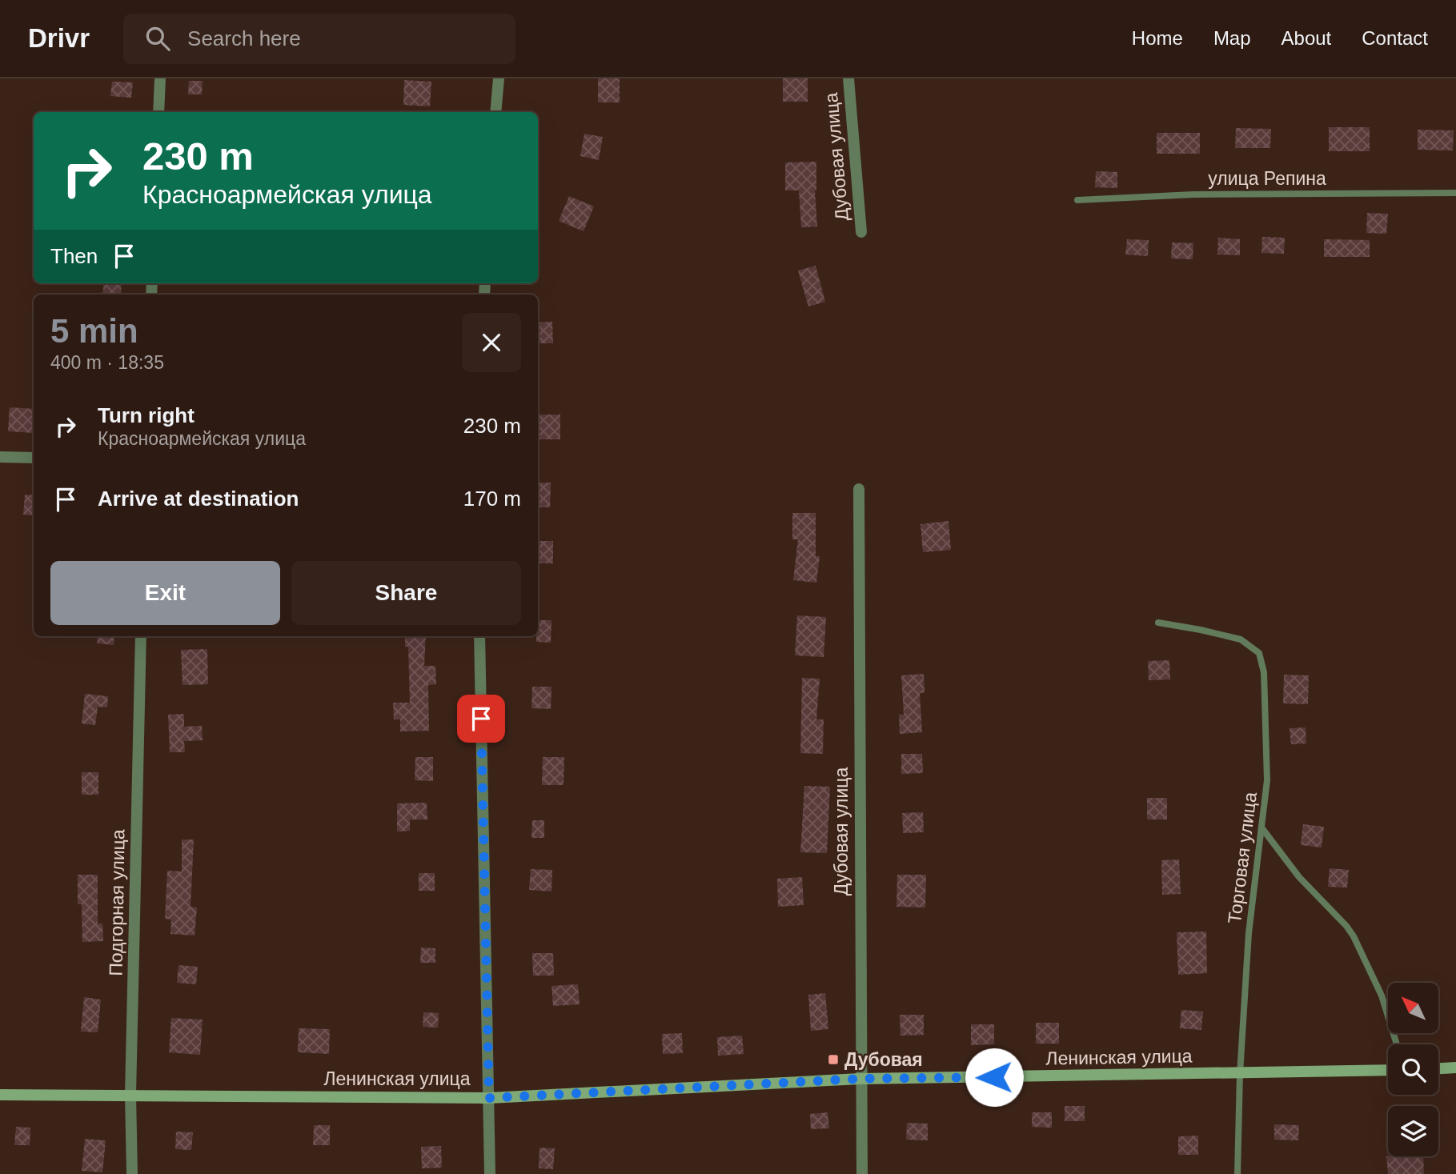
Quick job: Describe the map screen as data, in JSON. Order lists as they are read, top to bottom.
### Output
{
  "streets": {
    "main road": ["Ленинская улица"],
    "street": ["Дубовая улица", "Подгорная улица"],
    "lane": ["улица Репина", "Торговая улица"]
  },
  "crossings": [
    ["Дубовая улица", "Ленинская улица"],
    ["Торговая улица", "Ленинская улица"],
    ["Подгорная улица", "Ленинская улица"]
  ],
  "places": {
    "transit": ["Дубовая"]
  },
  "north": "top left",
  "page": {
    "header": "Drivr",
    "search": "Search here",
    "nav": [
      "Home",
      "Map",
      "About",
      "Contact"
    ],
    "turn": ["230 m", "Красноармейская улица"],
    "then": "Then",
    "heading": ["5 min", "400 m · 18:35"],
    "list": [
      {
        "name": "Turn right",
        "note": "Красноармейская улица",
        "value": "230 m"
      },
      {
        "name": "Arrive at destination",
        "value": "170 m"
      }
    ],
    "buttons": ["Exit", "Share"]
  }
}
